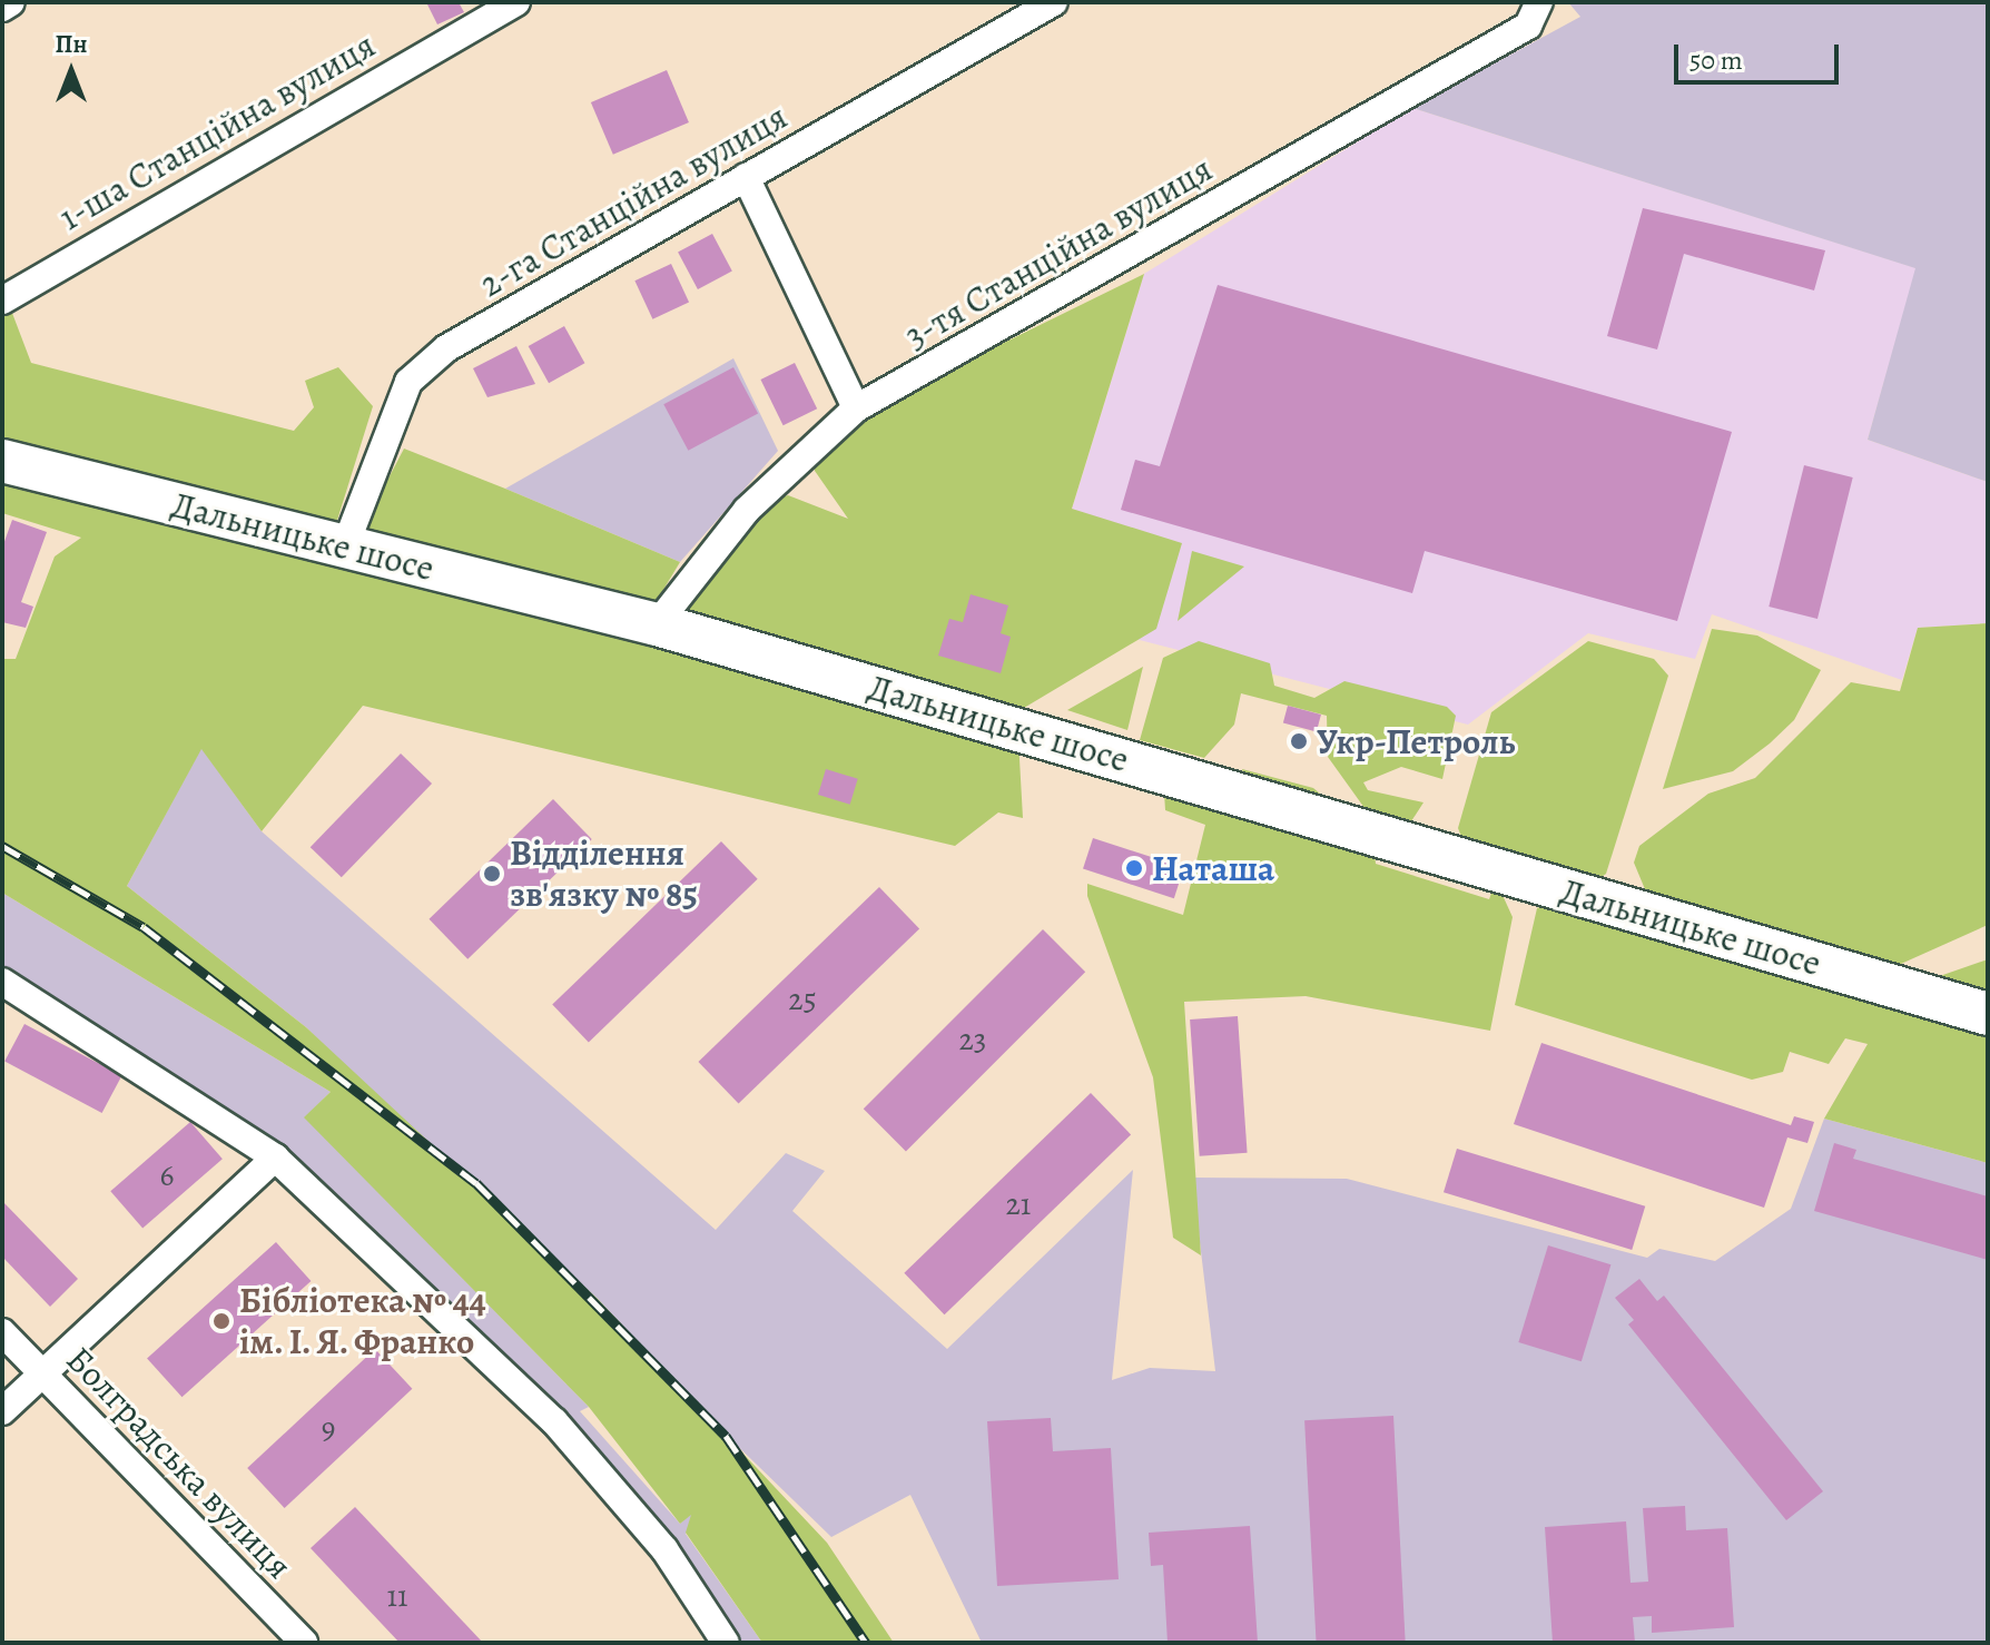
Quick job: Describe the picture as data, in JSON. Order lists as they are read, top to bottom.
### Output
{
  "streets": {
    "main road": ["Дальницьке шосе"],
    "street": [
      "1-ша Станційна вулиця",
      "2-га Станційна вулиця",
      "3-тя Станційна вулиця",
      "Болградська вулиця"
    ]
  },
  "crossings": [
    ["2-га Станційна вулиця", "Дальницьке шосе"],
    ["3-тя Станційна вулиця", "Дальницьке шосе"]
  ],
  "places": [
    "Укр-Петроль",
    "Наташа",
    "Відділення зв'язку № 85",
    "Бібліотека № 44 ім. І. Я. Франко"
  ],
  "house_numbers": [
    "25",
    "23",
    "6",
    "21",
    "9",
    "11"
  ],
  "scale_bar": "50 m",
  "north": "top"
}
